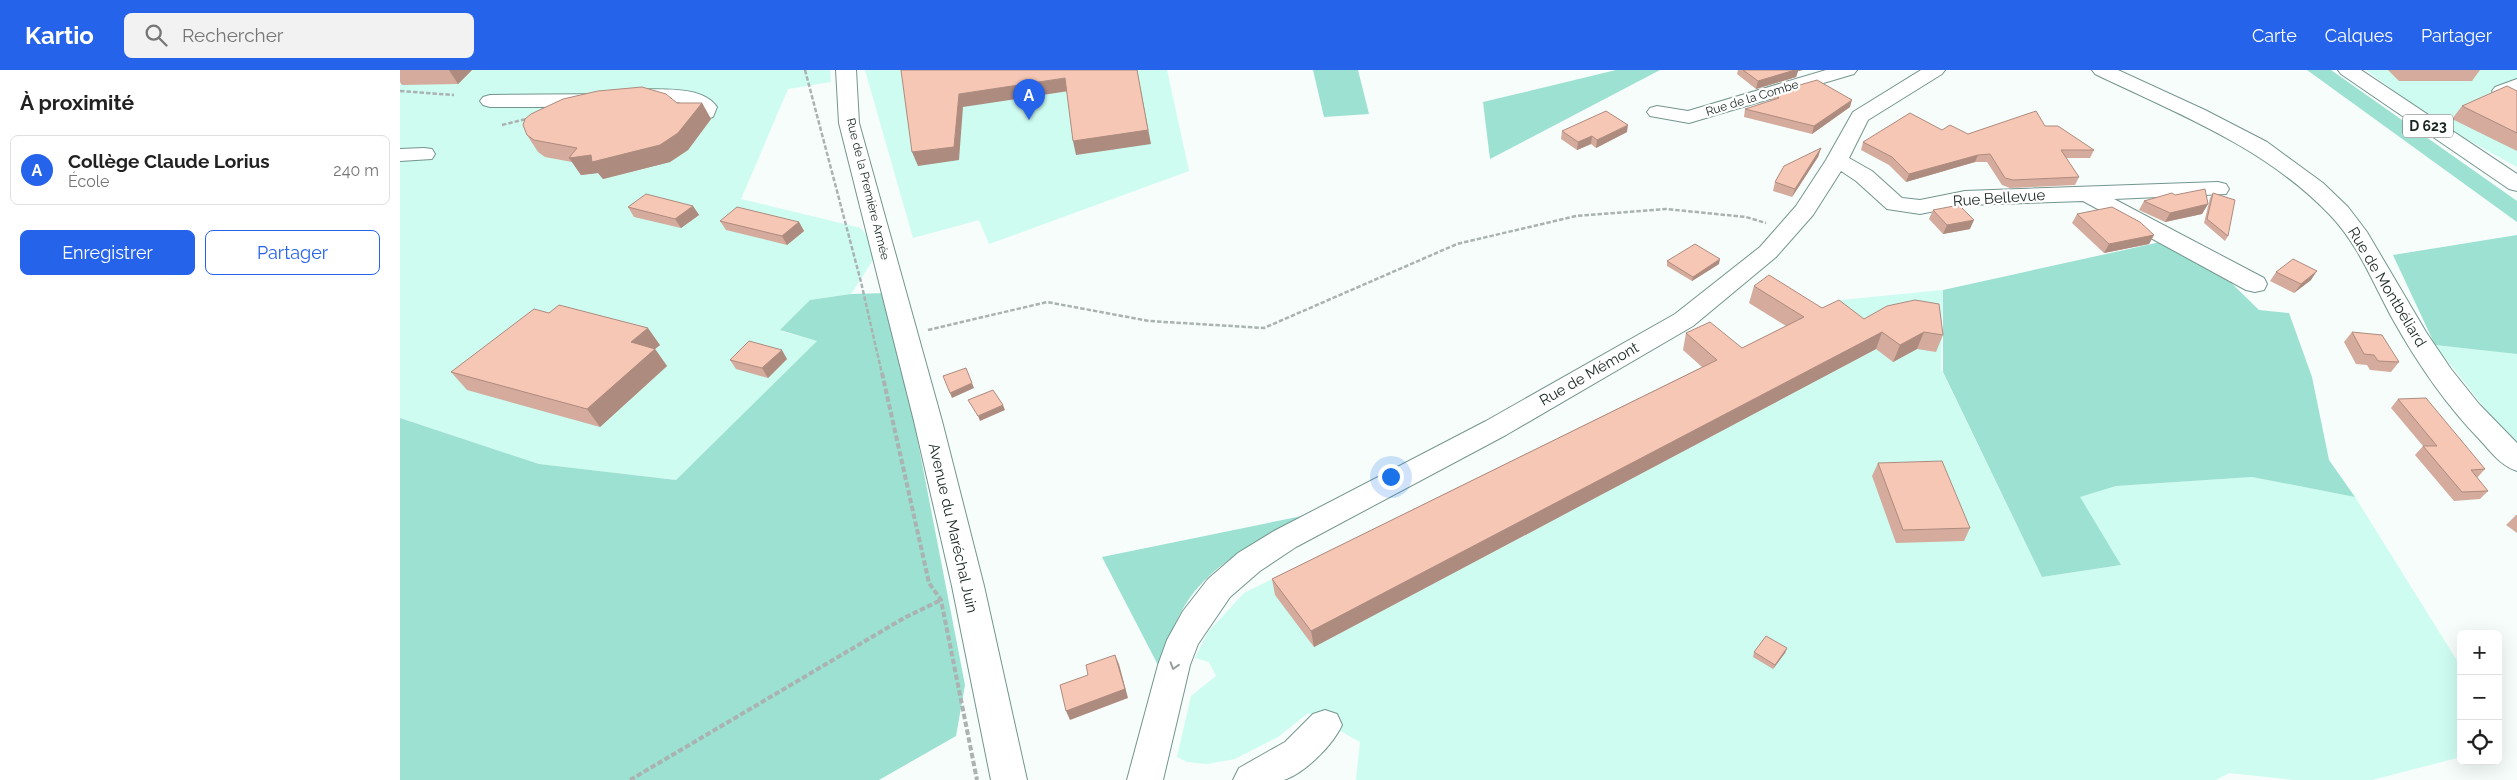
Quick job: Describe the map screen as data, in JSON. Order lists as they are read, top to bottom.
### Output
{
  "streets": {
    "street": [
      "Rue de la Combe",
      "D 623",
      "Rue de la Première Armée",
      "Rue Bellevue",
      "Rue de Montbéliard",
      "Rue de Mémont",
      "Avenue du Maréchal Juin"
    ]
  },
  "crossings": [
    ["Rue de la Première Armée", "Avenue du Maréchal Juin"],
    ["Rue Bellevue", "Rue de Mémont"]
  ],
  "one_way": ["Rue de Mémont"],
  "page": {
    "header": "Kartio",
    "search": "Rechercher",
    "nav": ["Carte", "Calques", "Partager"],
    "heading": "À proximité",
    "pins": "A",
    "list": [
      {
        "mark": "A",
        "name": "Collège Claude Lorius",
        "note": "École",
        "value": "240 m"
      }
    ],
    "buttons": ["Enregistrer", "Partager"],
    "map_buttons": ["+", "−"]
  }
}
